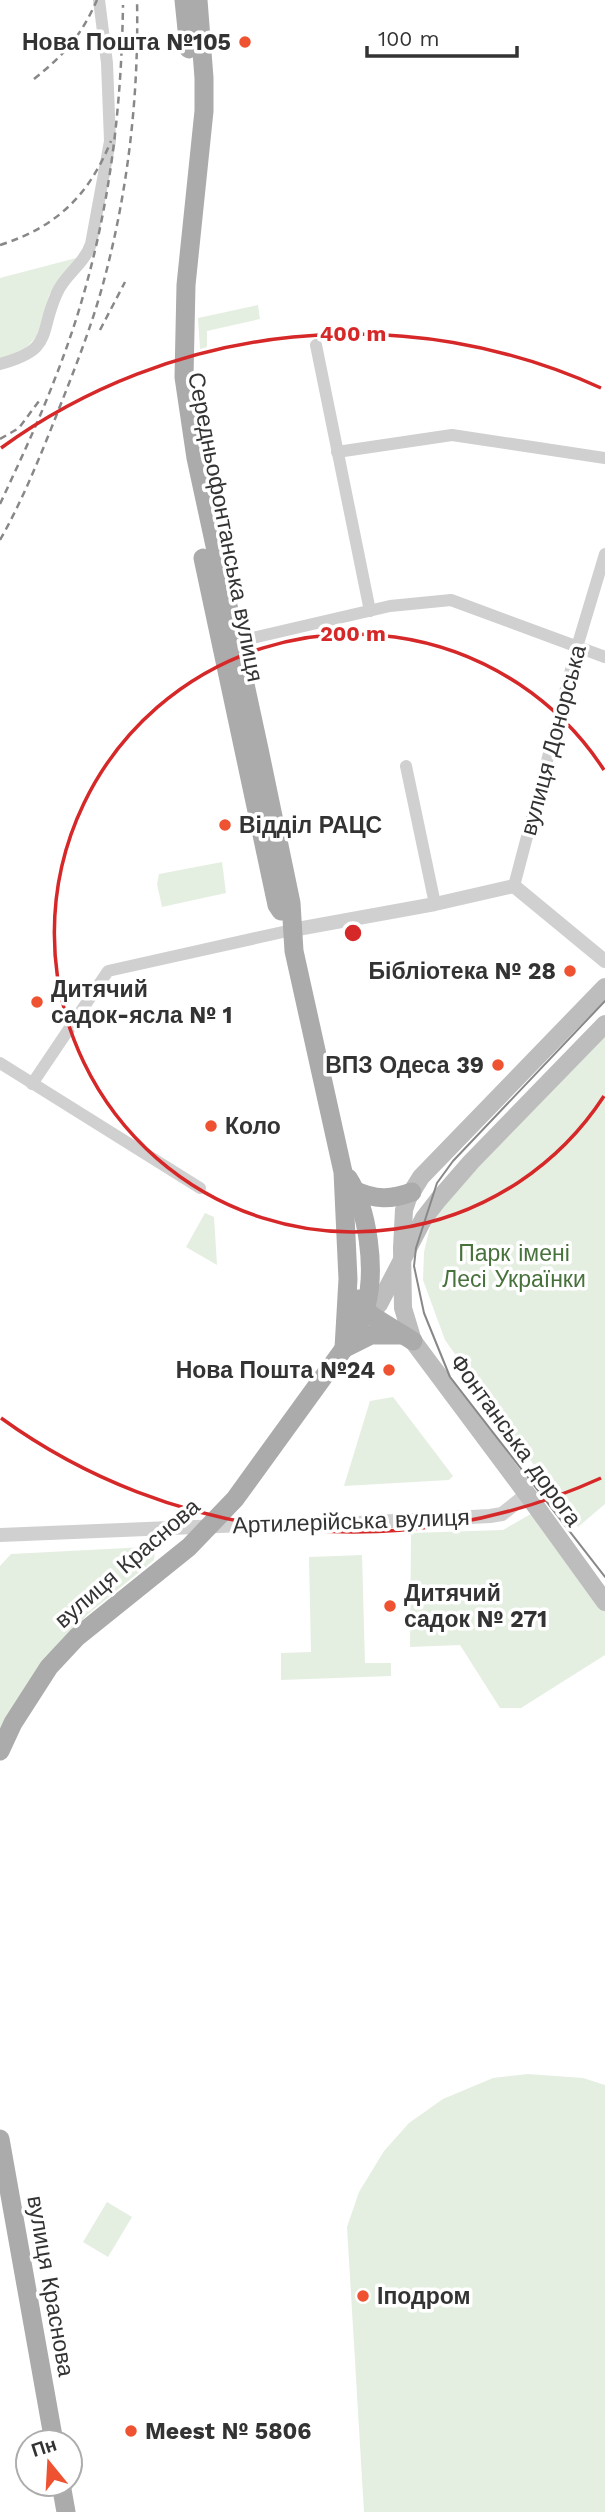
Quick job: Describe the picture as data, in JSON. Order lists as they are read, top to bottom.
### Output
{
  "streets": {
    "main road": ["Середньофонтанська вулиця", "Фонтанська дорога", "вулиця Краснова"],
    "street": ["вулиця Донорська", "Артилерійська вулиця"]
  },
  "crossings": [
    ["Середньофонтанська вулиця", "вулиця Краснова"],
    ["Фонтанська дорога", "Артилерійська вулиця"],
    ["Артилерійська вулиця", "вулиця Краснова"]
  ],
  "parks": ["Парк імені Лесі Українки"],
  "places": [
    "Нова Пошта №105",
    "Відділ РАЦС",
    "Бібліотека № 28",
    "Дитячий садок-ясла № 1",
    "ВПЗ Одеса 39",
    "Коло",
    "Нова Пошта №24",
    "Дитячий садок № 271",
    "Іподром",
    "Meest № 5806"
  ],
  "scale_bar": "100 m",
  "north": "top",
  "rings": ["400 m", "200 m"]
}
